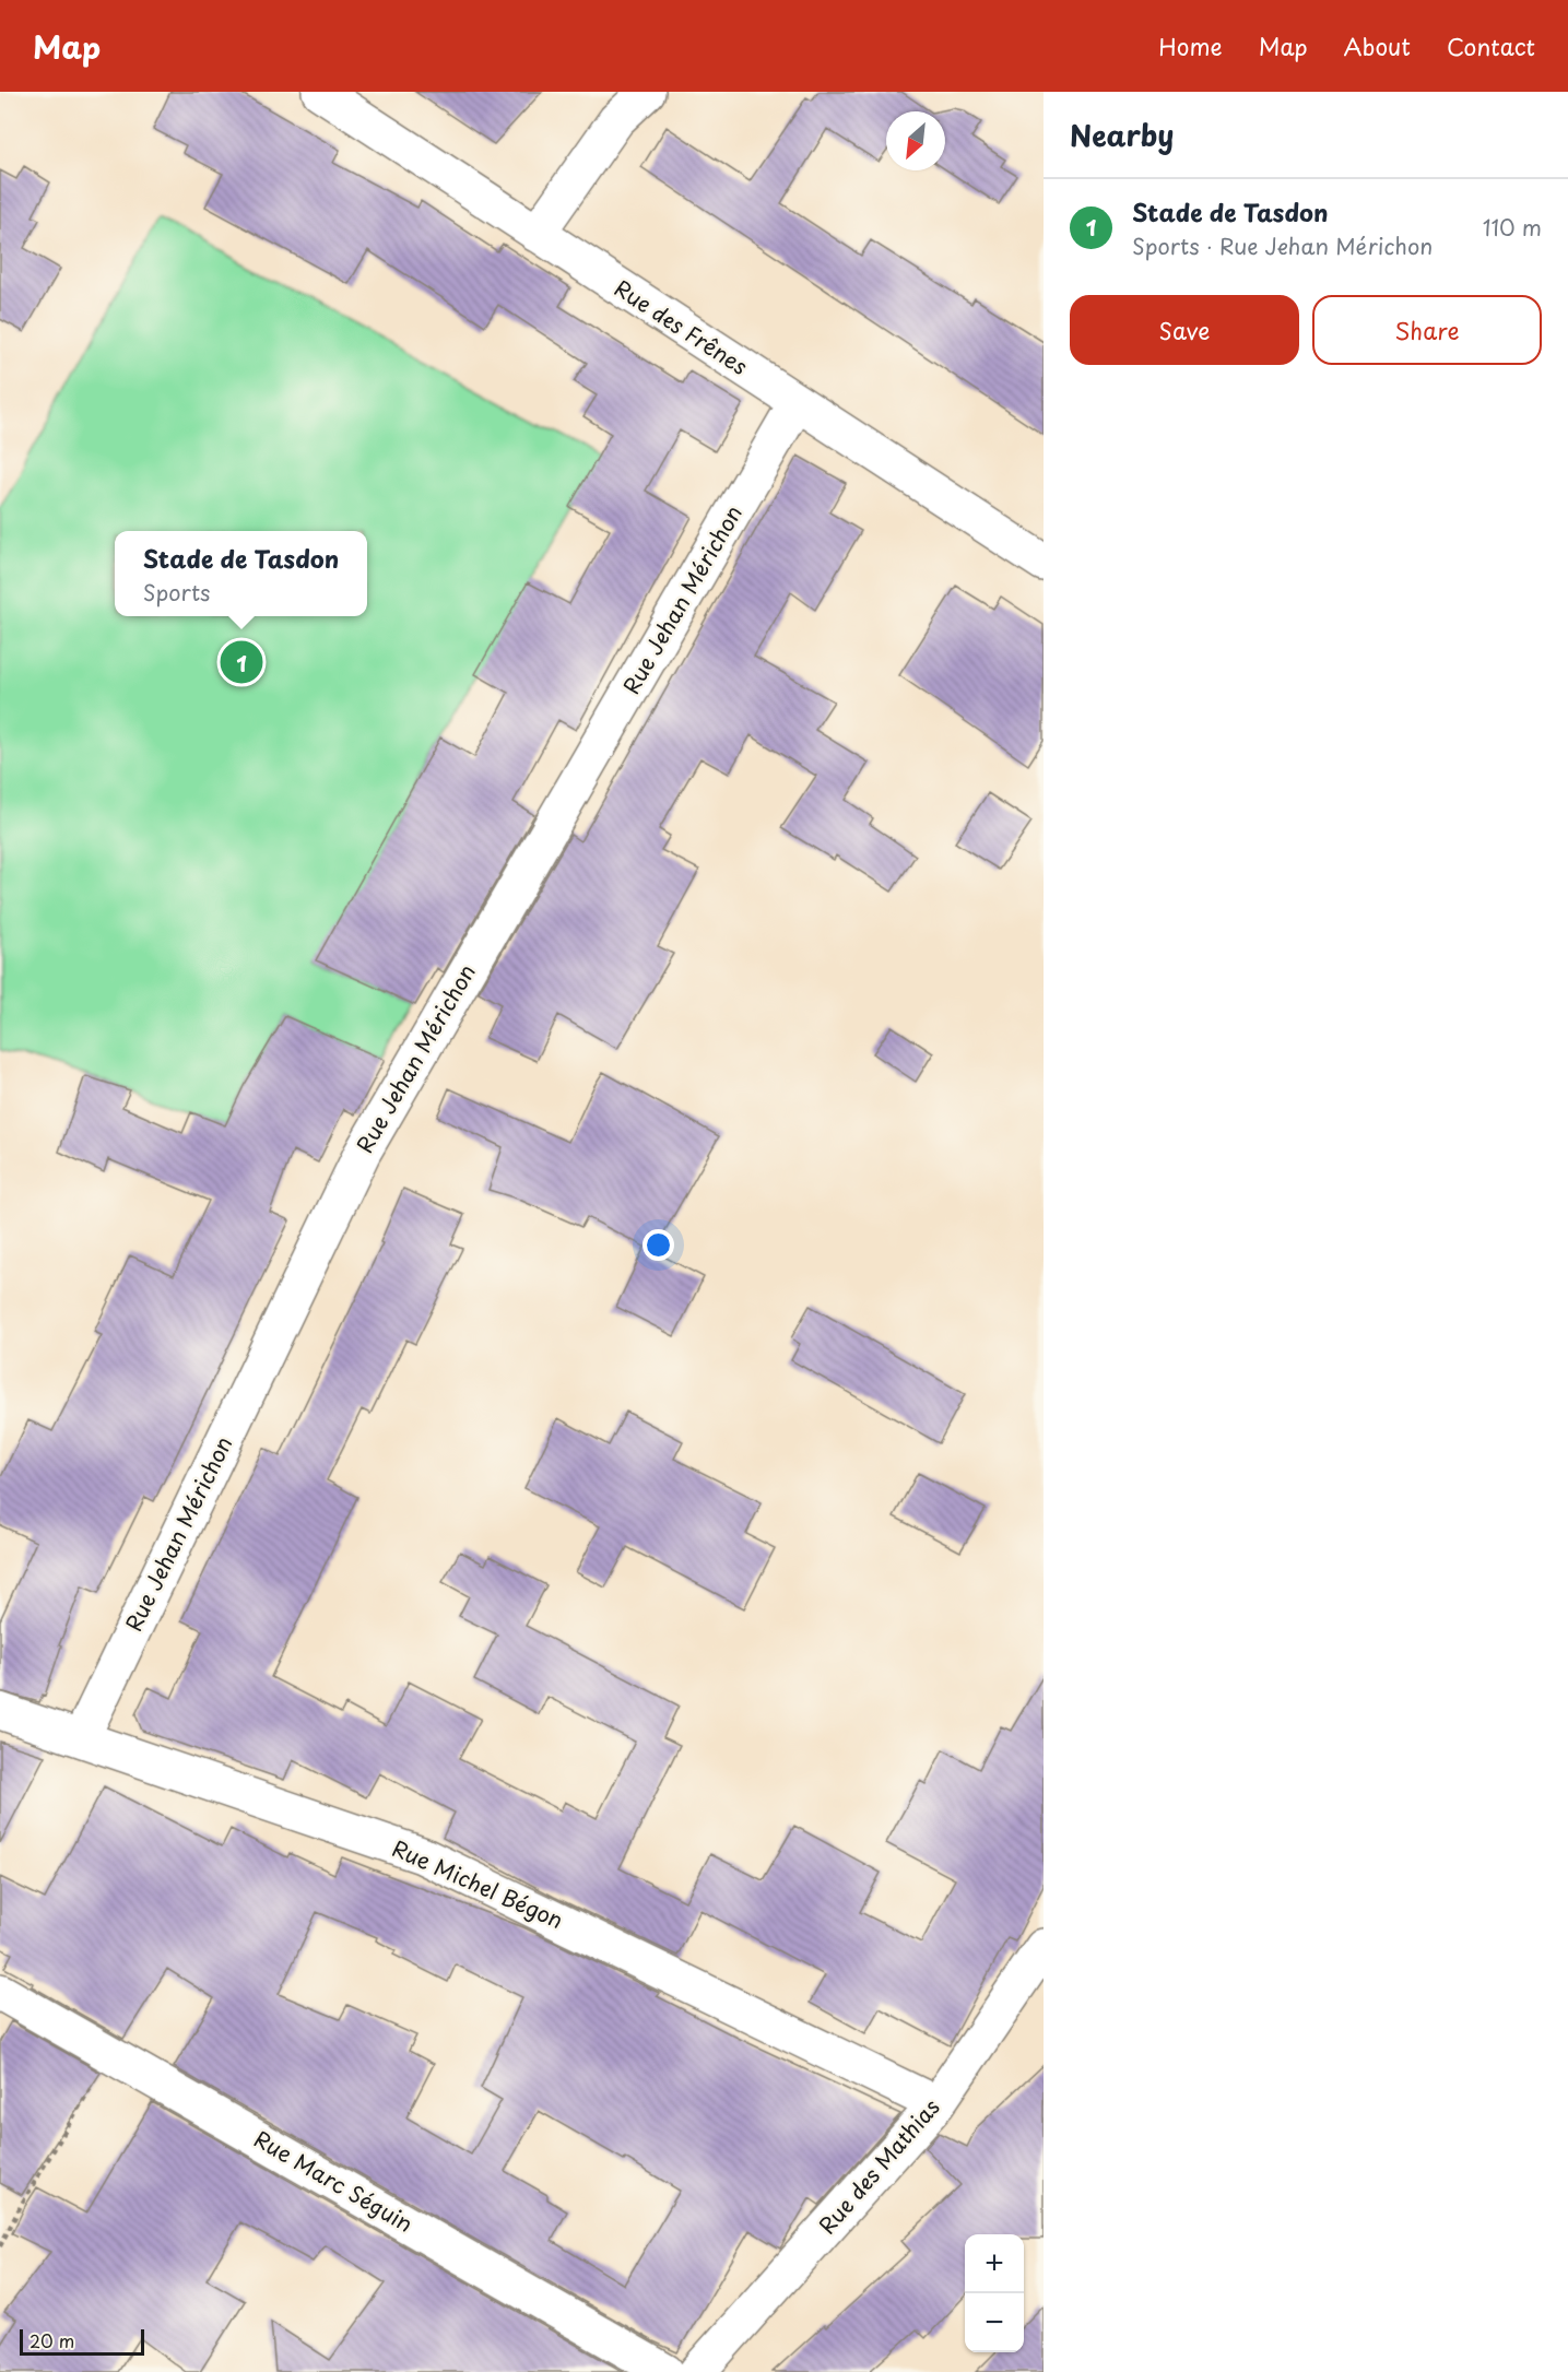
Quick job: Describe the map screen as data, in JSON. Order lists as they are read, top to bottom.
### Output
{
  "streets": {
    "street": [
      "Rue des Frênes",
      "Rue Jehan Mérichon",
      "Rue Michel Bégon",
      "Rue des Mathias",
      "Rue Marc Séguin"
    ]
  },
  "crossings": [
    ["Rue des Frênes", "Rue Jehan Mérichon"],
    ["Rue Jehan Mérichon", "Rue Michel Bégon"],
    ["Rue Michel Bégon", "Rue des Mathias"]
  ],
  "scale_bar": "20 m",
  "north": "bottom left",
  "page": {
    "header": "Map",
    "nav": [
      "Home",
      "Map",
      "About",
      "Contact"
    ],
    "heading": "Nearby",
    "list": [
      {
        "mark": "1",
        "name": "Stade de Tasdon",
        "note": "Sports · Rue Jehan Mérichon",
        "value": "110 m"
      }
    ],
    "buttons": ["Save", "Share"],
    "popup": ["Stade de Tasdon", "Sports"],
    "pins": "1",
    "map_buttons": ["+", "−"],
    "scale": "20 m"
  }
}
